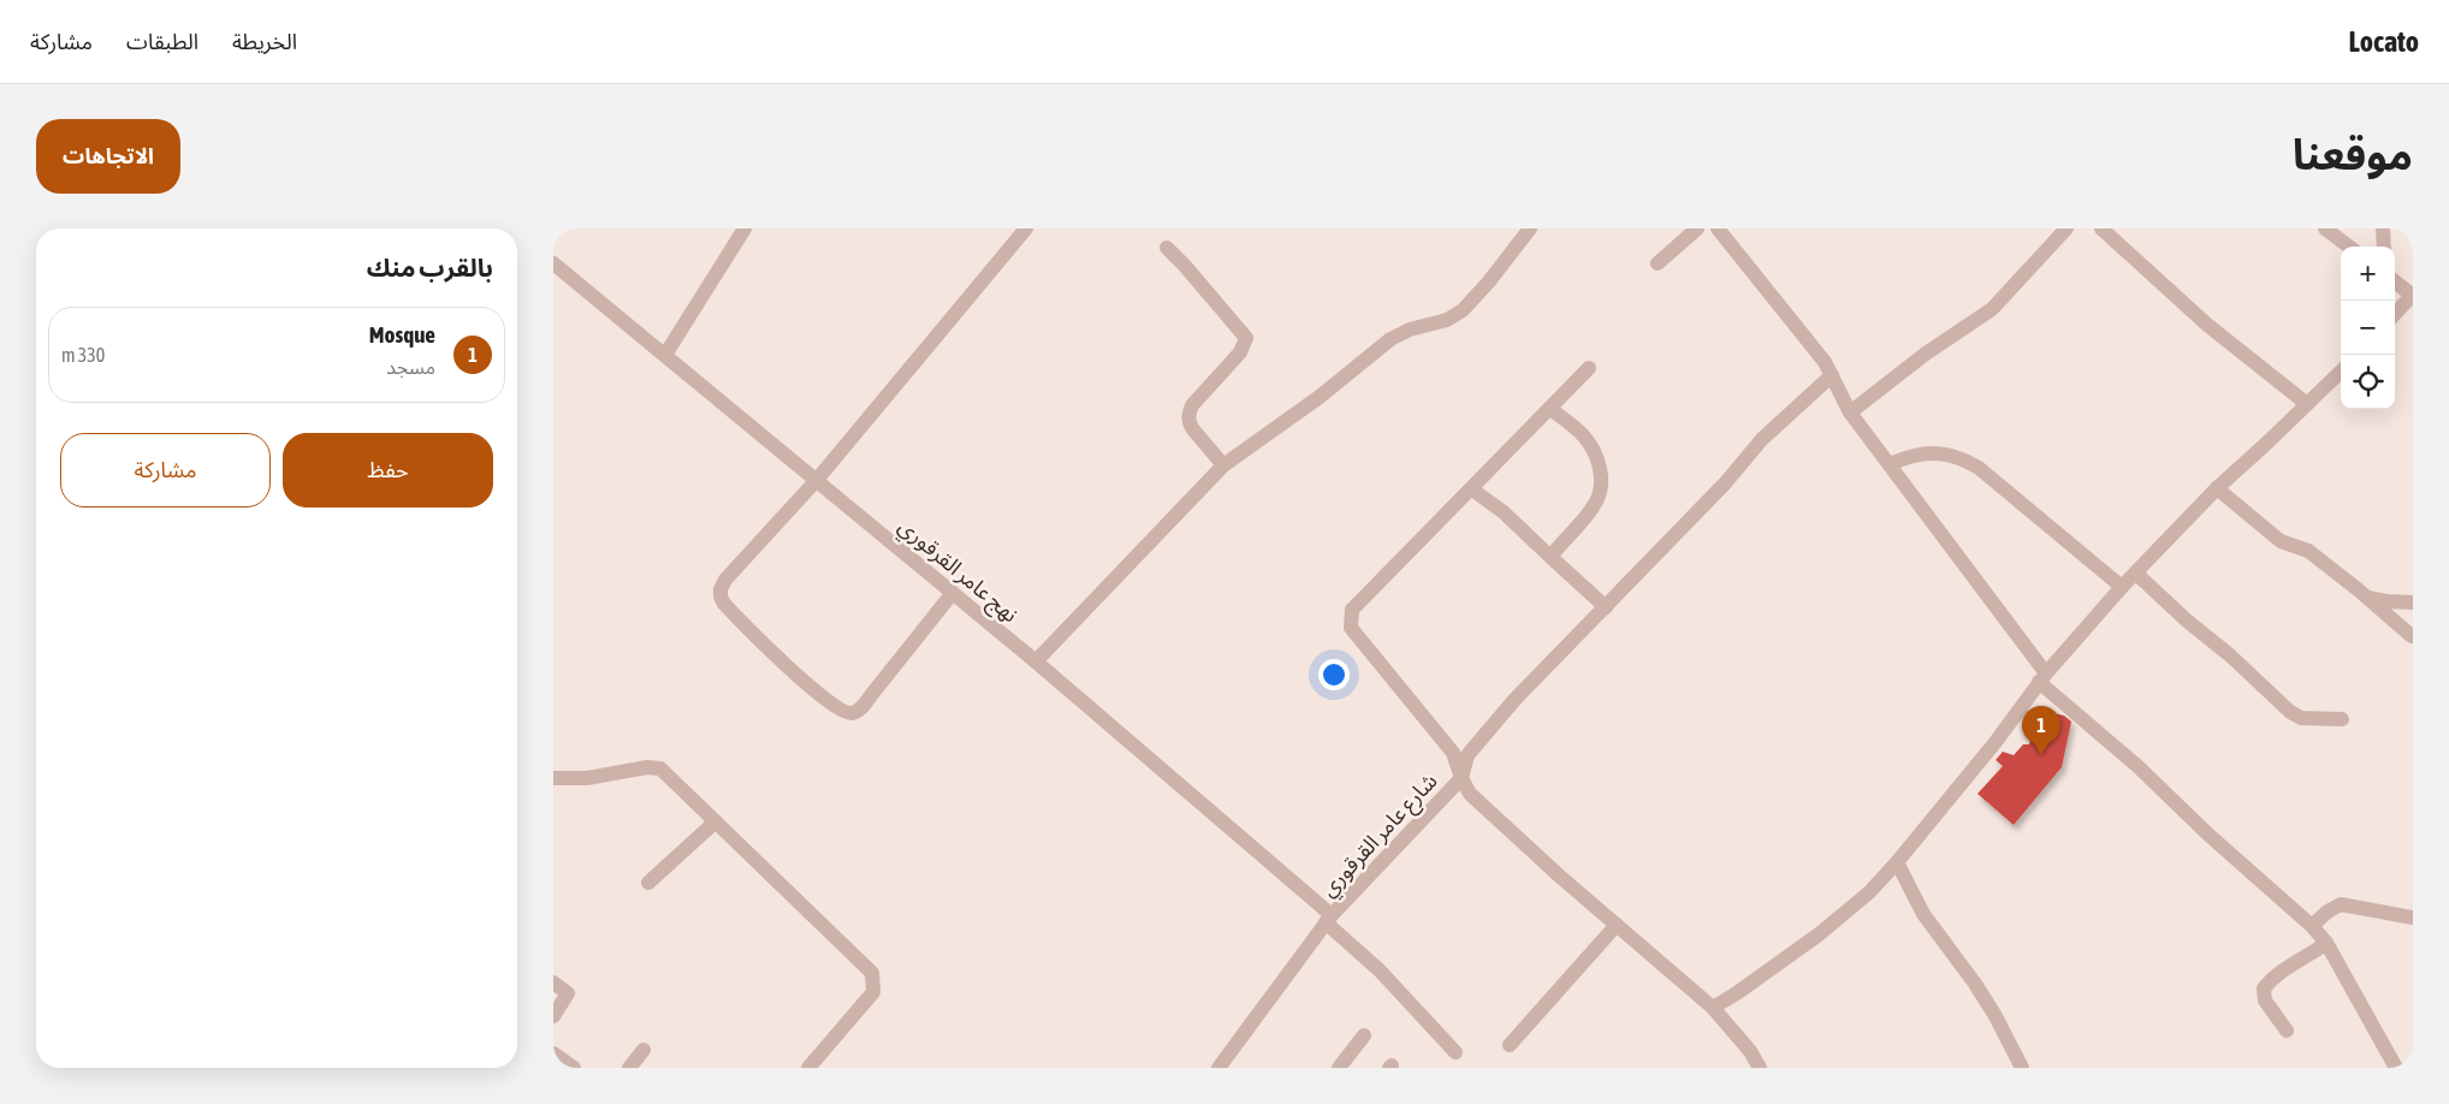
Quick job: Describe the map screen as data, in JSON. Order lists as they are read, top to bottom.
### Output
{
  "streets": {
    "street": ["نهج عامر القرقوري", "شارع عامر القرقوري"]
  },
  "crossings": [
    ["نهج عامر القرقوري", "شارع عامر القرقوري"]
  ],
  "page": {
    "header": "Locato",
    "nav": ["الخريطة", "الطبقات", "مشاركة"],
    "title": "موقعنا",
    "buttons": [
      "الاتجاهات",
      ["حفظ", "مشاركة"]
    ],
    "heading": "بالقرب منك",
    "map_buttons": ["+", "−"],
    "list": [
      {
        "mark": "1",
        "name": "Mosque",
        "note": "مسجد",
        "value": "330 m"
      }
    ],
    "pins": "1"
  }
}
